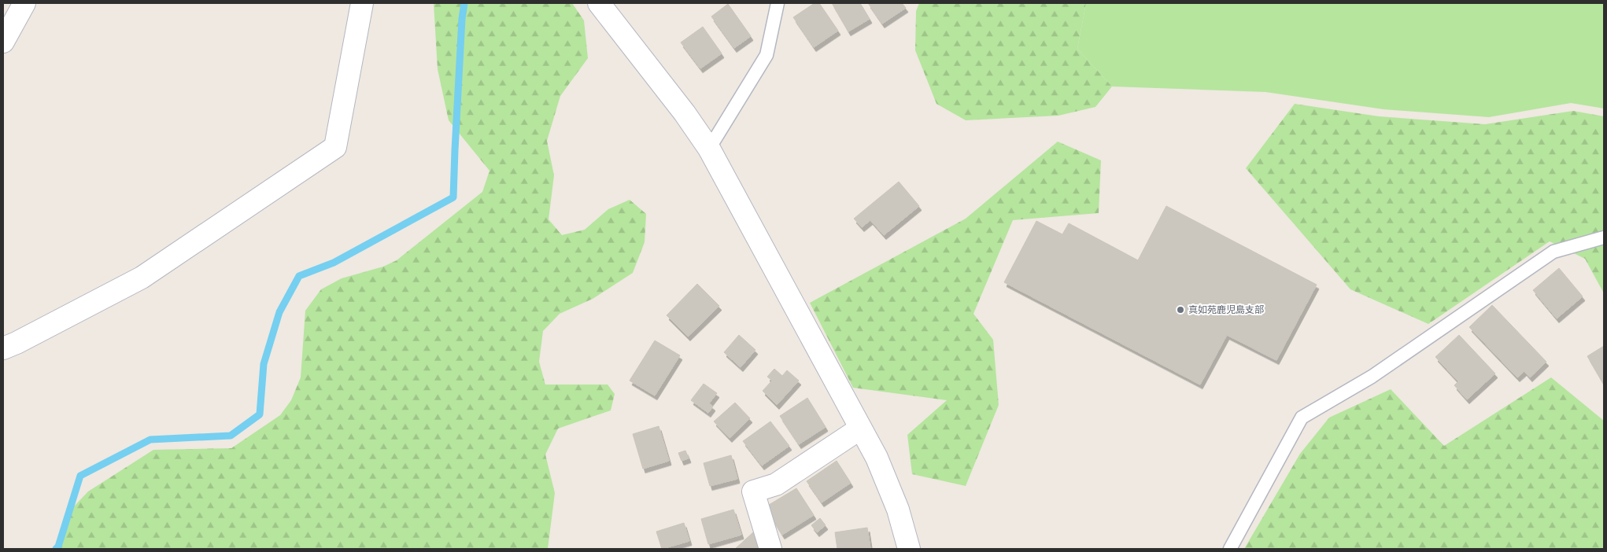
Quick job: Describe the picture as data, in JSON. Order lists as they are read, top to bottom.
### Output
{
  "places": ["真如苑鹿児島支部"]
}
